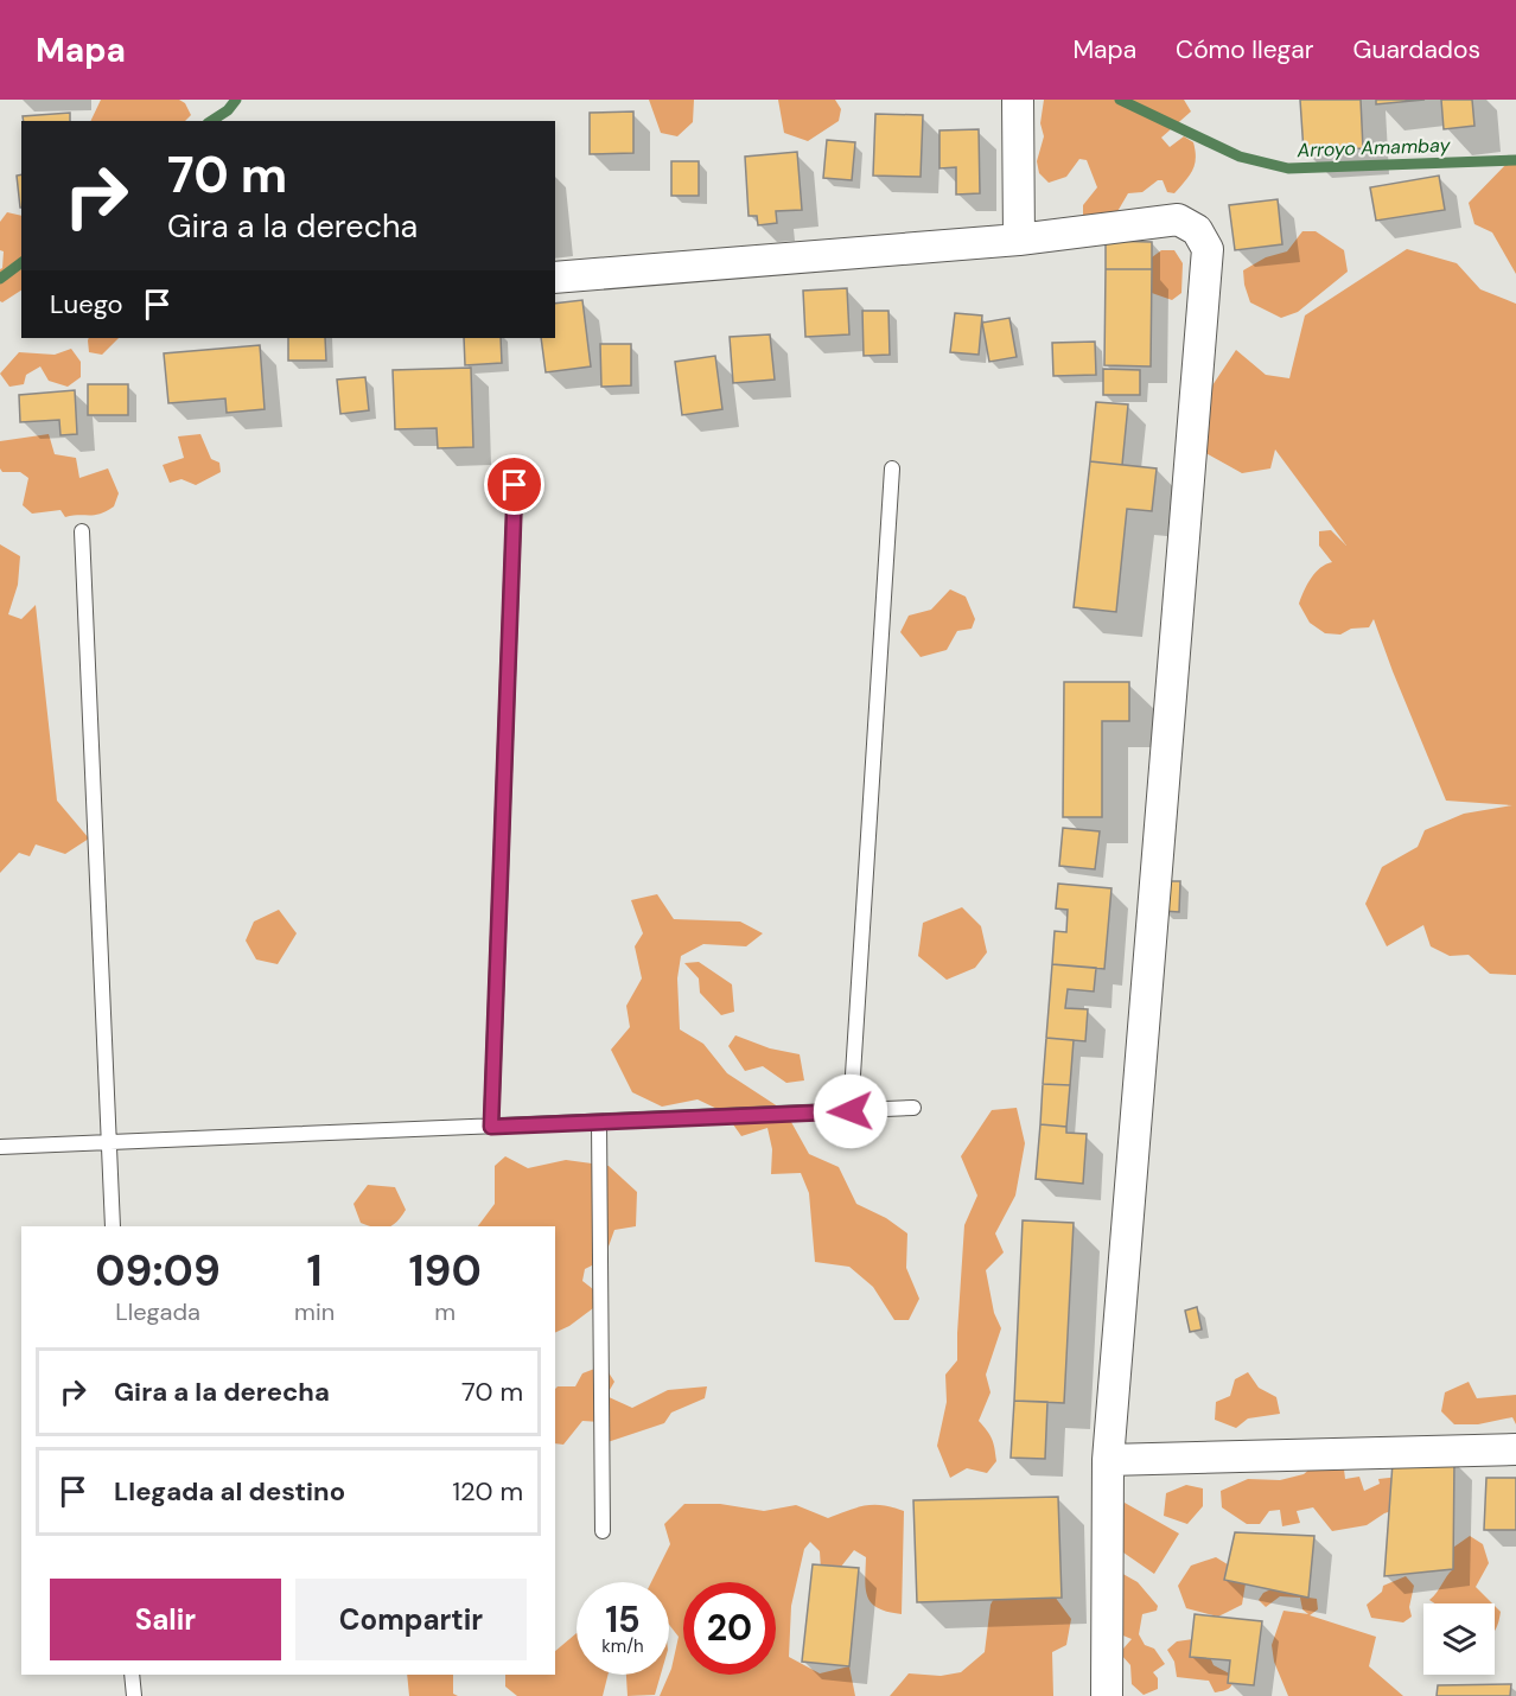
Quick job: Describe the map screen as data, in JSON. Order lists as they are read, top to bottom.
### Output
{
  "water": ["Arroyo Amambay"],
  "page": {
    "header": "Mapa",
    "nav": ["Mapa", "Cómo llegar", "Guardados"],
    "turn": ["70 m", "Gira a la derecha"],
    "then": "Luego",
    "eta": [
      "09:09",
      "Llegada",
      "1",
      "min",
      "190",
      "m"
    ],
    "list": [
      {
        "name": "Gira a la derecha",
        "value": "70 m"
      },
      {
        "name": "Llegada al destino",
        "value": "120 m"
      }
    ],
    "buttons": ["Salir", "Compartir"],
    "speed": "15 km/h",
    "limit": "20"
  }
}
